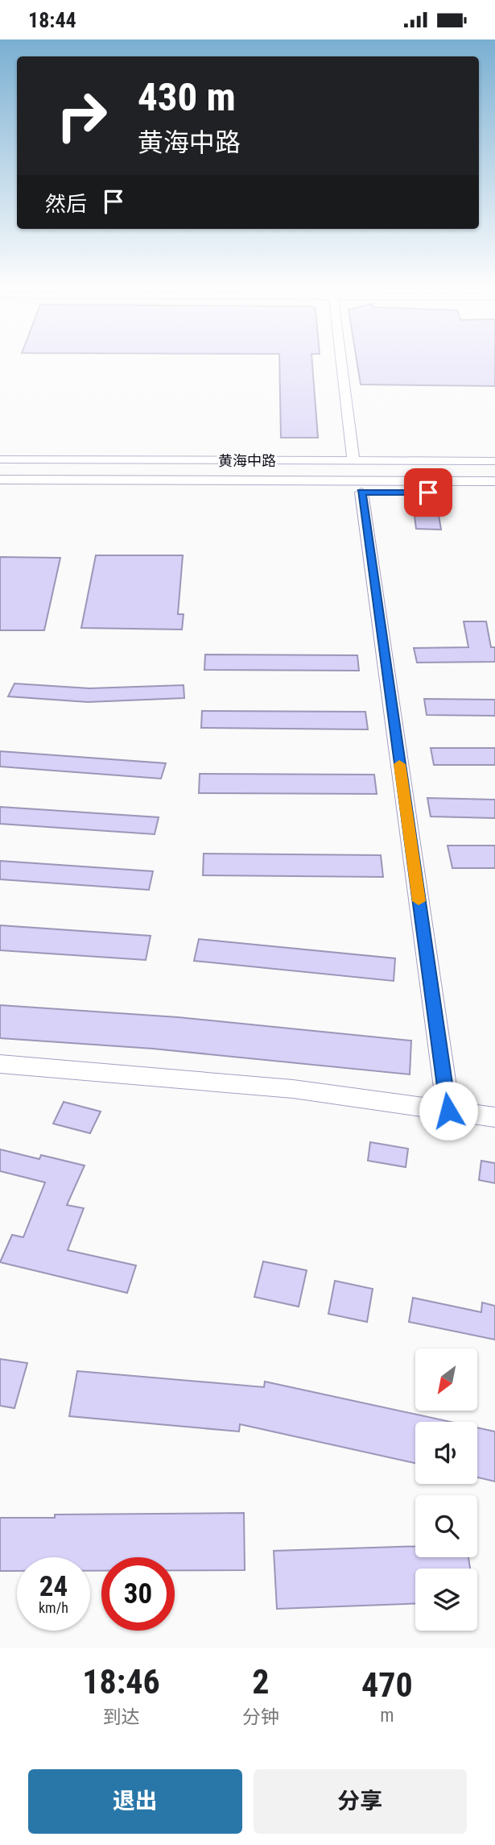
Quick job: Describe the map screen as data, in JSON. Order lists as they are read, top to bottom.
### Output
{
  "streets": {
    "street": ["黄海中路"]
  },
  "north": "bottom left",
  "page": {
    "status": "18:44",
    "turn": ["430 m", "黄海中路"],
    "then": "然后",
    "speed": "24 km/h",
    "limit": "30",
    "eta": [
      "18:46",
      "到达",
      "2",
      "分钟",
      "470",
      "m"
    ],
    "buttons": ["退出", "分享"]
  }
}
